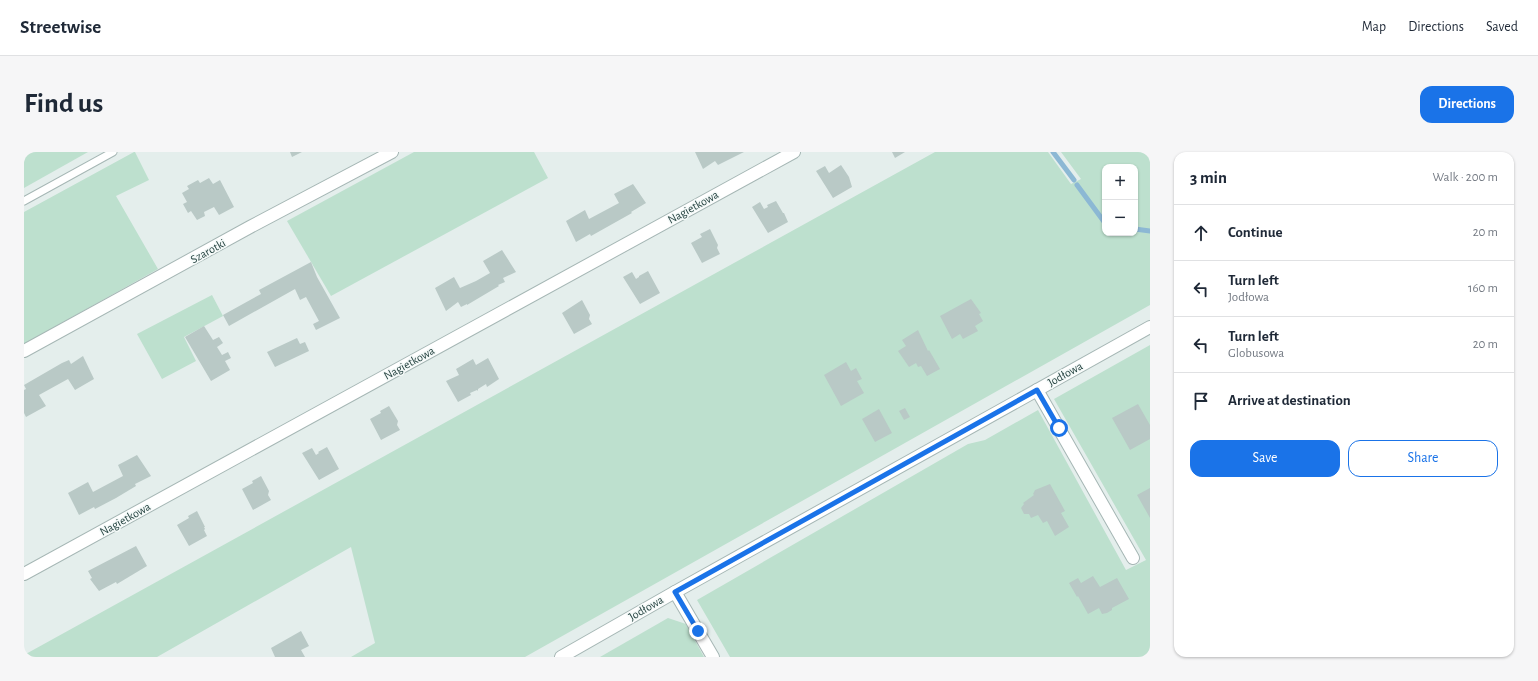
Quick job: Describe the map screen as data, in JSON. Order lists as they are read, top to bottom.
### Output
{
  "streets": {
    "street": ["Nagietkowa", "Szarotki", "Jodłowa"]
  },
  "page": {
    "header": "Streetwise",
    "nav": ["Map", "Directions", "Saved"],
    "buttons": [
      "Directions",
      ["Save", "Share"]
    ],
    "title": "Find us",
    "heading": ["3 min", "Walk · 200 m"],
    "map_buttons": ["+", "−"],
    "list": [
      ["Continue", "20 m"],
      ["Turn left", "Jodłowa", "160 m"],
      ["Turn left", "Globusowa", "20 m"],
      "Arrive at destination"
    ]
  }
}
